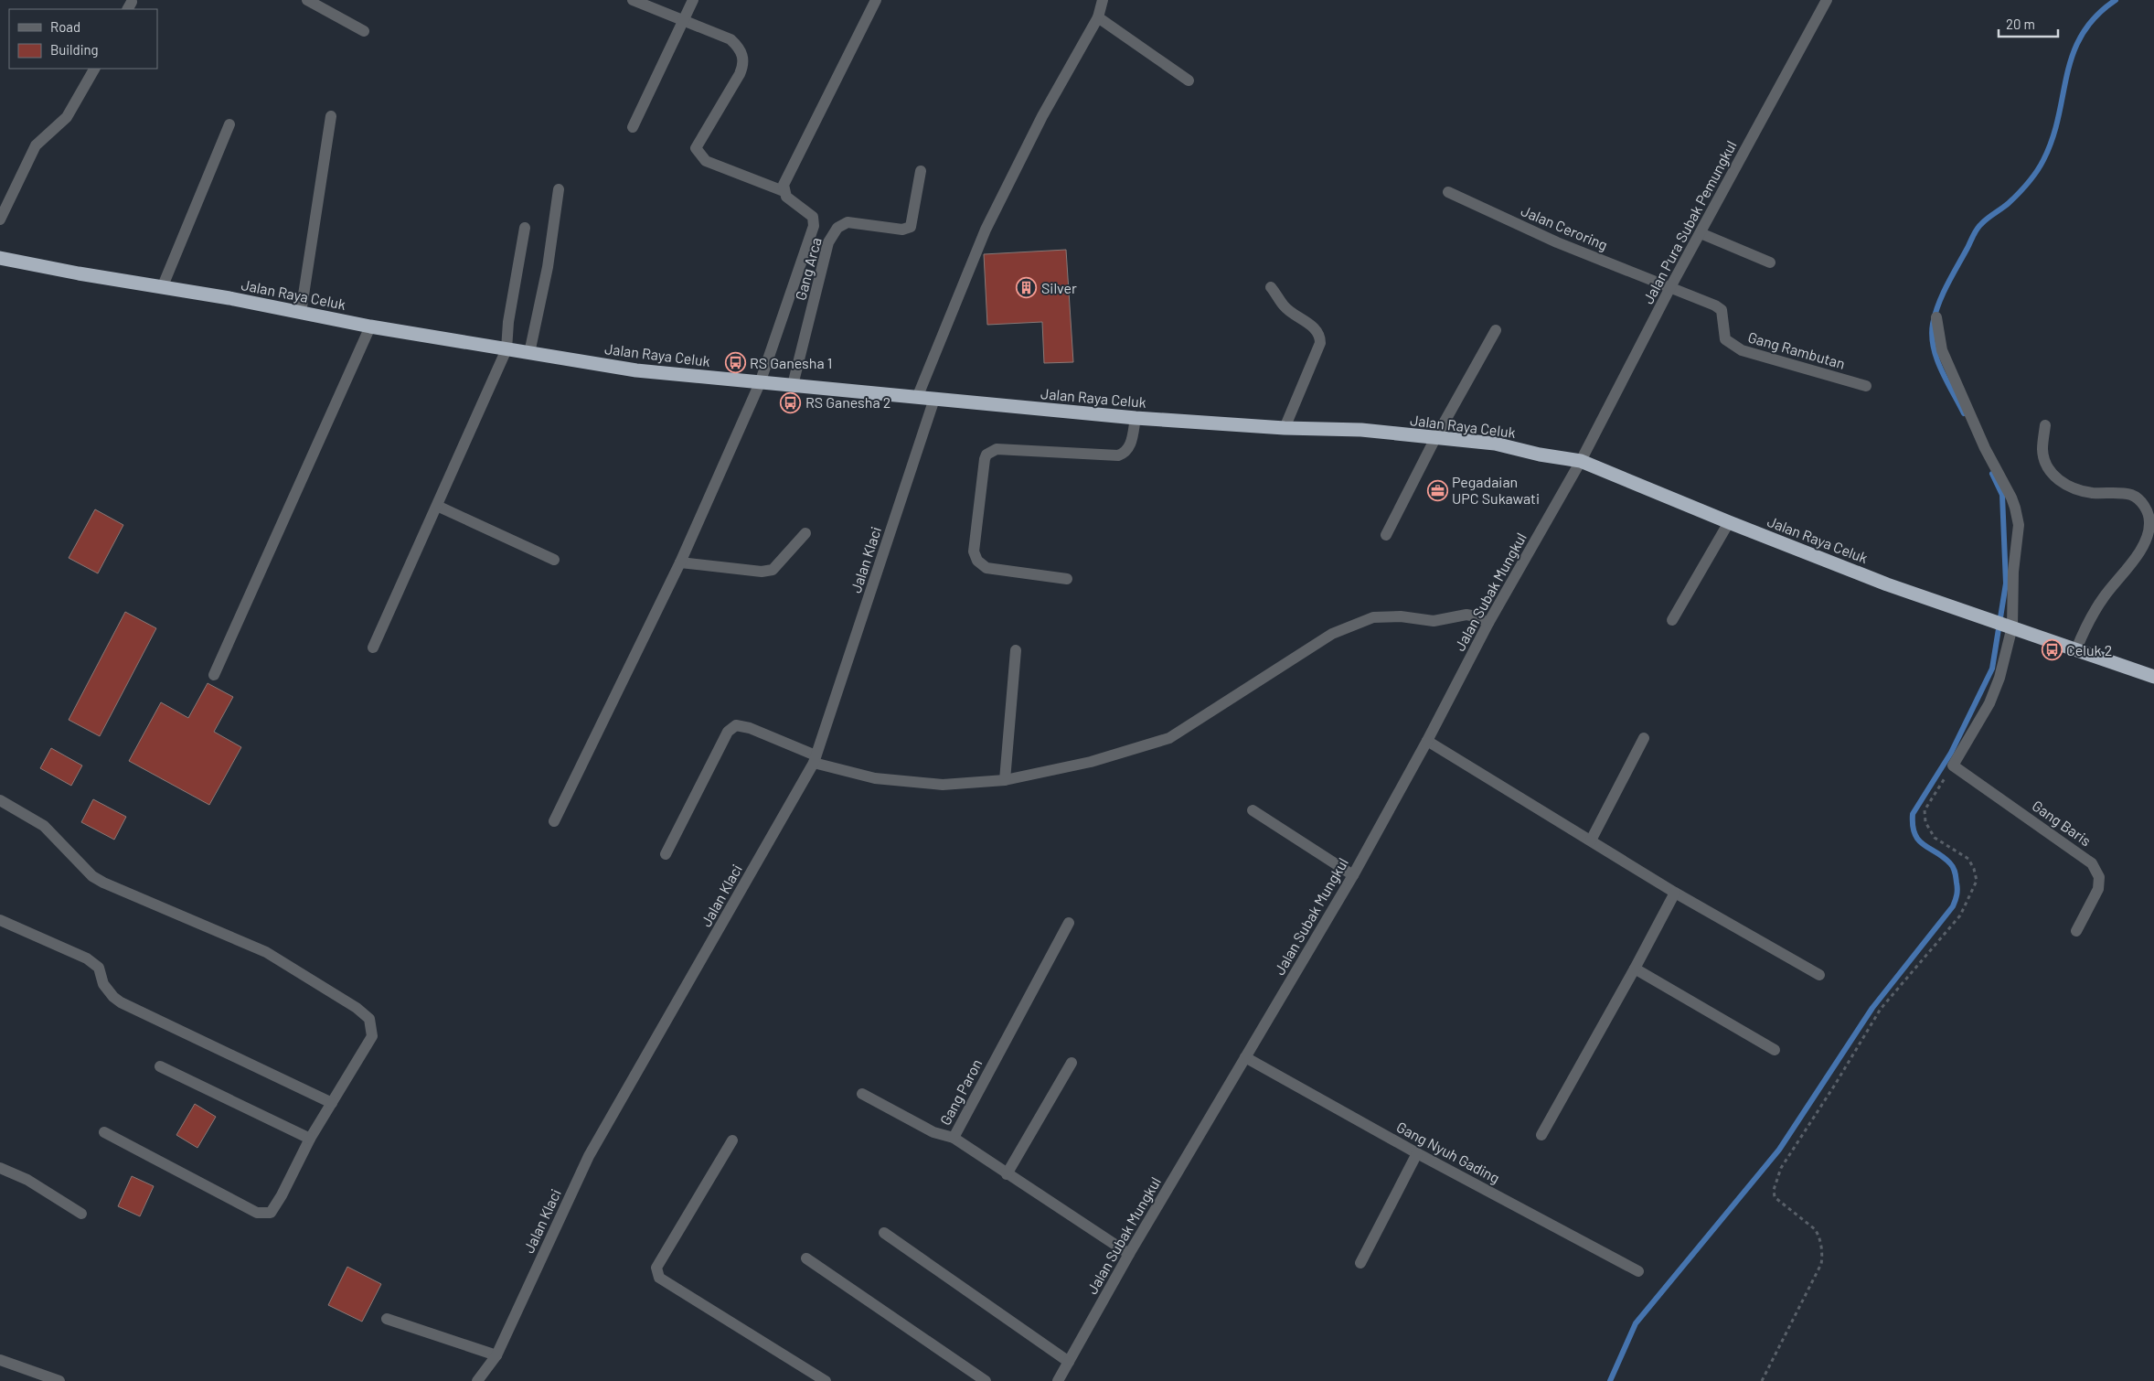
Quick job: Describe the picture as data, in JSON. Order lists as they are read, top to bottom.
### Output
{
  "streets": {
    "highway": ["Jalan Raya Celuk"],
    "street": [
      "Jalan Pura Subak Pemungkul",
      "Jalan Ceroring",
      "Gang Arca",
      "Gang Rambutan",
      "Jalan Klaci",
      "Jalan Subak Mungkul",
      "Gang Baris",
      "Gang Paron",
      "Gang Nyuh Gading"
    ]
  },
  "crossings": [
    ["Jalan Pura Subak Pemungkul", "Jalan Ceroring"],
    ["Jalan Pura Subak Pemungkul", "Jalan Raya Celuk"],
    ["Jalan Pura Subak Pemungkul", "Gang Rambutan"],
    ["Jalan Pura Subak Pemungkul", "Jalan Subak Mungkul"],
    ["Jalan Ceroring", "Gang Rambutan"],
    ["Gang Arca", "Jalan Raya Celuk"],
    ["Jalan Raya Celuk", "Jalan Klaci"],
    ["Jalan Raya Celuk", "Jalan Subak Mungkul"],
    ["Jalan Subak Mungkul", "Gang Paron"],
    ["Jalan Subak Mungkul", "Gang Nyuh Gading"]
  ],
  "places": {
    "building": ["Silver"],
    "bus stop": ["RS Ganesha 1", "RS Ganesha 2", "Celuk 2"],
    "office": ["Pegadaian UPC Sukawati"]
  },
  "legend": ["Road", "Building"],
  "scale_bar": "20 m"
}
